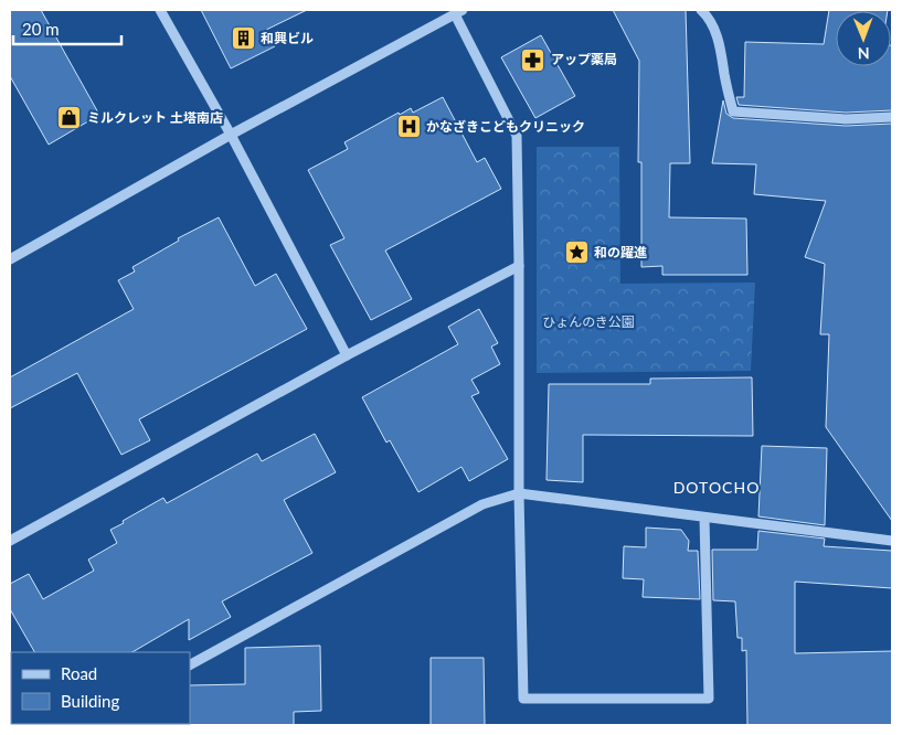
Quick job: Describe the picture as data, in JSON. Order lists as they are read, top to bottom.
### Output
{
  "districts": ["DOTOCHO"],
  "parks": ["ひょんのき公園"],
  "places": {
    "building": ["和興ビル"],
    "pharmacy": ["アップ薬局"],
    "shop": ["ミルクレット 土塔南店"],
    "hospital": ["かなざきこどもクリニック"],
    "place": ["和の躍進"]
  },
  "legend": ["Road", "Building"],
  "scale_bar": "20 m",
  "north": "bottom"
}
